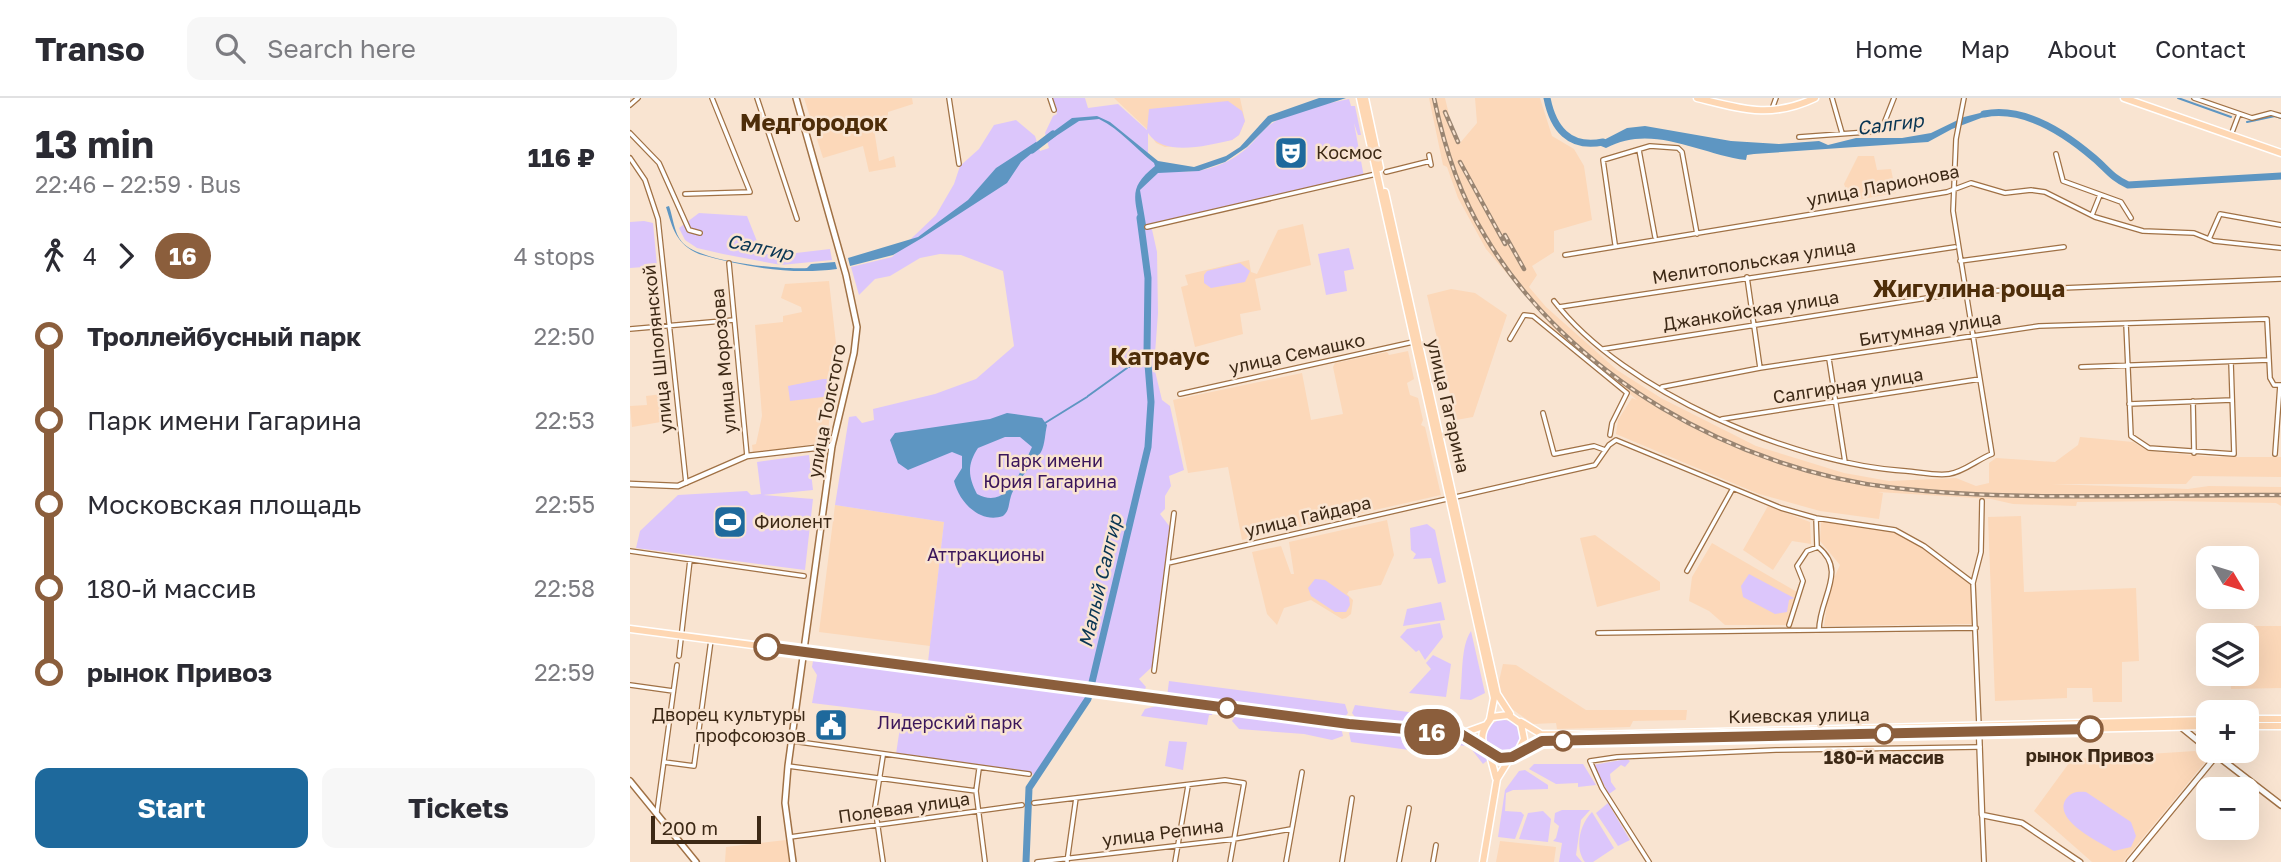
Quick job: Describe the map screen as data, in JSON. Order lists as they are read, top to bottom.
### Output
{
  "streets": {
    "main road": ["улица Гагарина", "улица Толстого", "Киевская улица"],
    "street": [
      "улица Ларионова",
      "Мелитопольская улица",
      "Джанкойская улица",
      "Битумная улица",
      "улица Шполянской",
      "улица Семашко",
      "улица Морозова",
      "Салгирная улица",
      "улица Гайдара",
      "Полевая улица",
      "улица Репина"
    ]
  },
  "crossings": [
    ["улица Семашко", "улица Гагарина"],
    ["улица Гагарина", "улица Гайдара"],
    ["улица Гагарина", "Киевская улица"],
    ["улица Толстого", "Полевая улица"]
  ],
  "districts": ["Медгородок", "Жигулина роща", "Катраус"],
  "water": ["Салгир", "Малый Салгир"],
  "parks": ["Парк имени Юрия Гагарина", "Аттракционы", "Лидерский парк"],
  "places": {
    "theatre": ["Космос"],
    "sports": ["Фиолент"],
    "public building": ["Дворец культуры профсоюзов"],
    "other": ["рынок Привоз", "180-й массив"]
  },
  "lines": ["bus line 16"],
  "scale_bar": "200 m",
  "north": "bottom right",
  "page": {
    "header": "Transo",
    "search": "Search here",
    "nav": [
      "Home",
      "Map",
      "About",
      "Contact"
    ],
    "heading": ["13 min", "22:46 – 22:59 · Bus", "116 ₽"],
    "on_map": "16",
    "legs": ["4", "16", "4 stops"],
    "list": [
      {
        "name": "Троллейбусный парк",
        "value": "22:50"
      },
      {
        "name": "Парк имени Гагарина",
        "value": "22:53"
      },
      {
        "name": "Московская площадь",
        "value": "22:55"
      },
      {
        "name": "180-й массив",
        "value": "22:58"
      },
      {
        "name": "рынок Привоз",
        "value": "22:59"
      }
    ],
    "map_buttons": ["+", "−"],
    "buttons": ["Start", "Tickets"],
    "scale": "200 m"
  }
}
